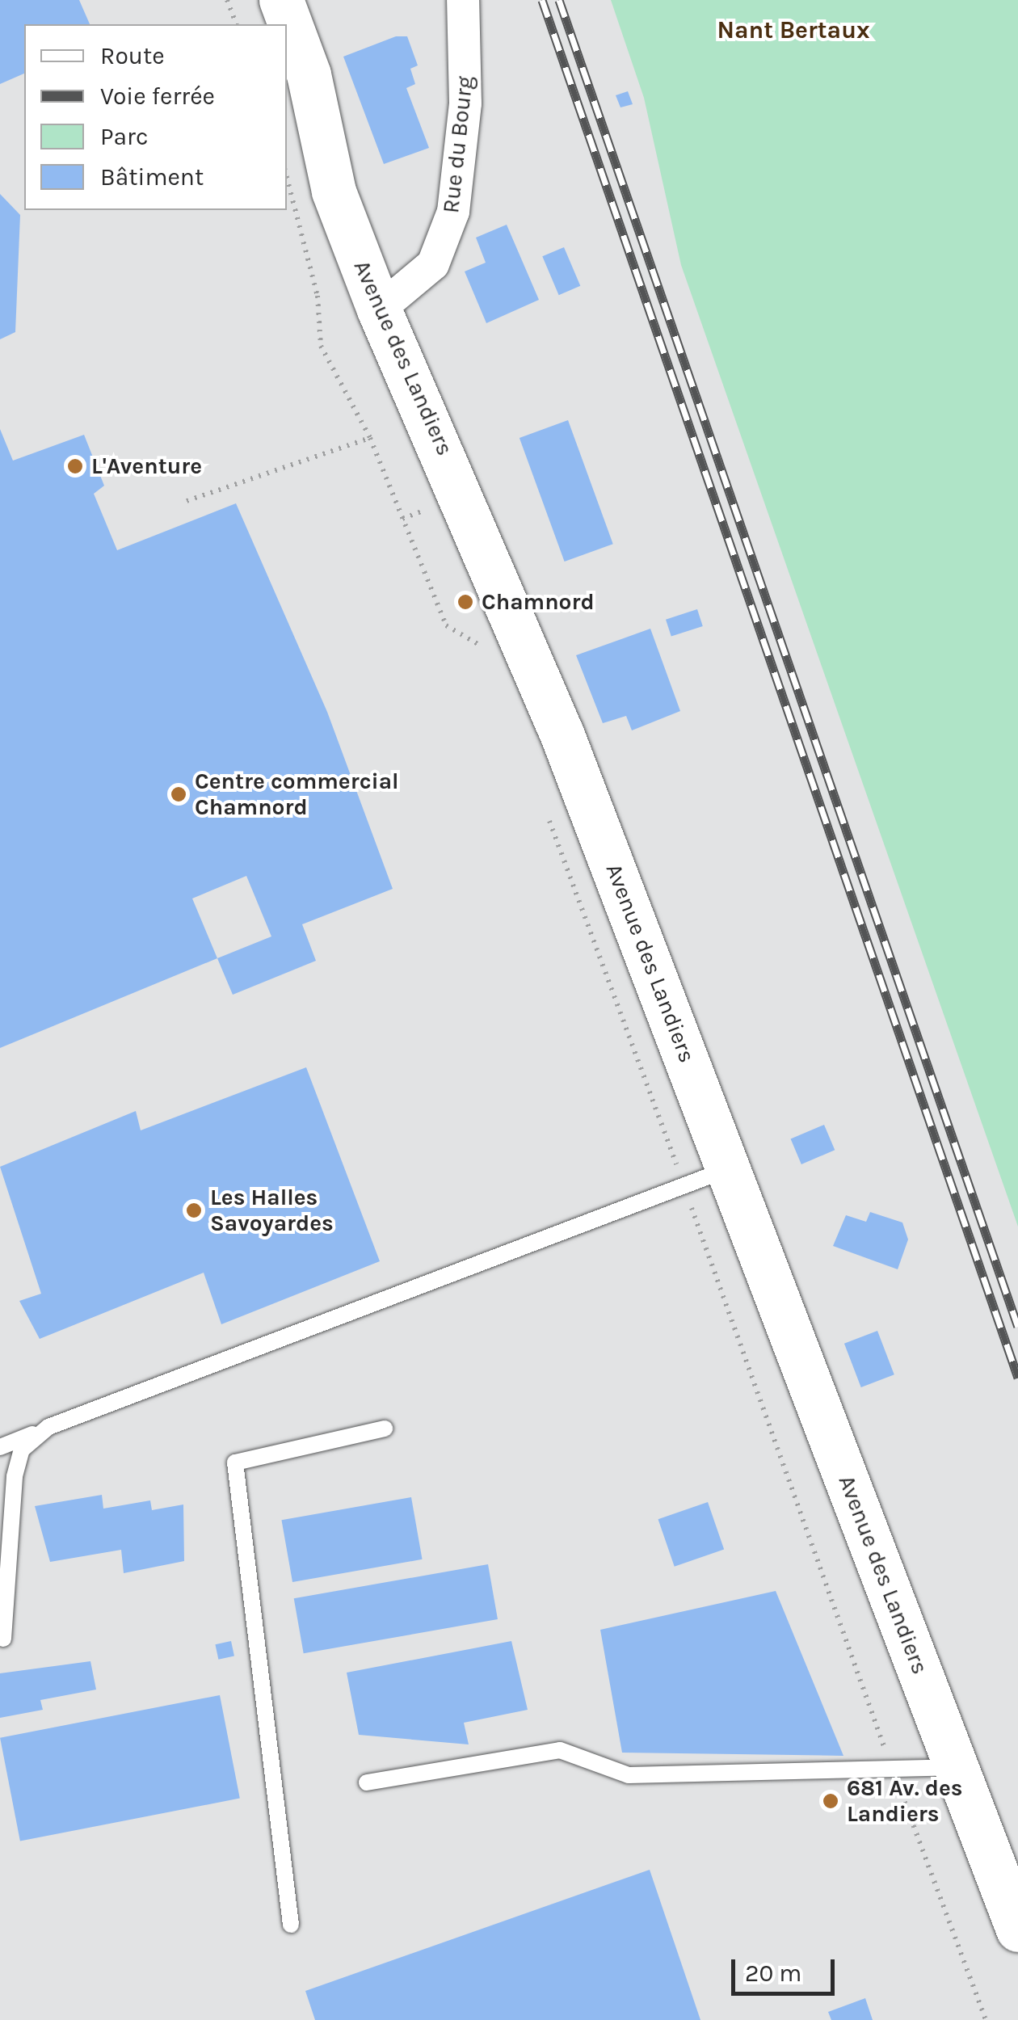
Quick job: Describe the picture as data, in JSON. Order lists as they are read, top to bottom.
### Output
{
  "streets": {
    "main road": ["Avenue des Landiers"],
    "street": ["Rue du Bourg"]
  },
  "crossings": [
    ["Rue du Bourg", "Avenue des Landiers"]
  ],
  "districts": ["Nant Bertaux"],
  "places": [
    "L'Aventure",
    "Chamnord",
    "Centre commercial Chamnord",
    "Les Halles Savoyardes",
    "681 Av. des Landiers"
  ],
  "legend": [
    "Route",
    "Voie ferrée",
    "Parc",
    "Bâtiment"
  ],
  "scale_bar": "20 m"
}
